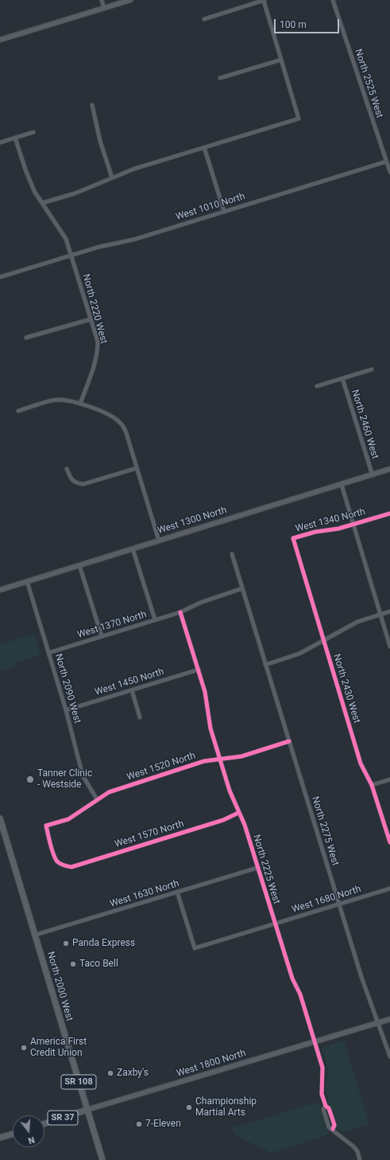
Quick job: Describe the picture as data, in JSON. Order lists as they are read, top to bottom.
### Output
{
  "streets": {
    "main road": [
      "North 2000 West",
      "West 1800 North",
      "SR 108",
      "SR 37"
    ],
    "street": [
      "North 2525 West",
      "West 1010 North",
      "North 2220 West",
      "North 2460 West",
      "West 1300 North",
      "West 1340 North",
      "West 1370 North",
      "West 1450 North",
      "North 2090 West",
      "North 2430 West",
      "West 1520 North",
      "North 2275 West",
      "West 1570 North",
      "North 2225 West",
      "West 1630 North",
      "West 1680 North"
    ]
  },
  "crossings": [
    ["North 2525 West", "West 1010 North"],
    ["West 1010 North", "North 2220 West"],
    ["North 2460 West", "West 1300 North"],
    ["West 1300 North", "North 2090 West"],
    ["West 1340 North", "North 2430 West"],
    ["West 1370 North", "North 2090 West"],
    ["West 1370 North", "North 2275 West"],
    ["West 1370 North", "North 2225 West"],
    ["West 1450 North", "North 2090 West"],
    ["West 1450 North", "North 2225 West"],
    ["North 2090 West", "West 1520 North"],
    ["West 1520 North", "North 2275 West"],
    ["West 1520 North", "West 1570 North"],
    ["West 1520 North", "North 2225 West"],
    ["North 2275 West", "West 1680 North"],
    ["North 2275 West", "West 1800 North"],
    ["West 1570 North", "North 2225 West"],
    ["North 2225 West", "West 1630 North"],
    ["North 2225 West", "West 1680 North"],
    ["North 2225 West", "West 1800 North"],
    ["West 1630 North", "West 1680 North"],
    ["West 1630 North", "North 2000 West"],
    ["North 2000 West", "West 1800 North"]
  ],
  "places": [
    "Tanner Clinic - Westside",
    "Panda Express",
    "Taco Bell",
    "America First Credit Union",
    "Zaxby's",
    "Championship Martial Arts",
    "7-Eleven"
  ],
  "scale_bar": "100 m",
  "north": "bottom"
}
